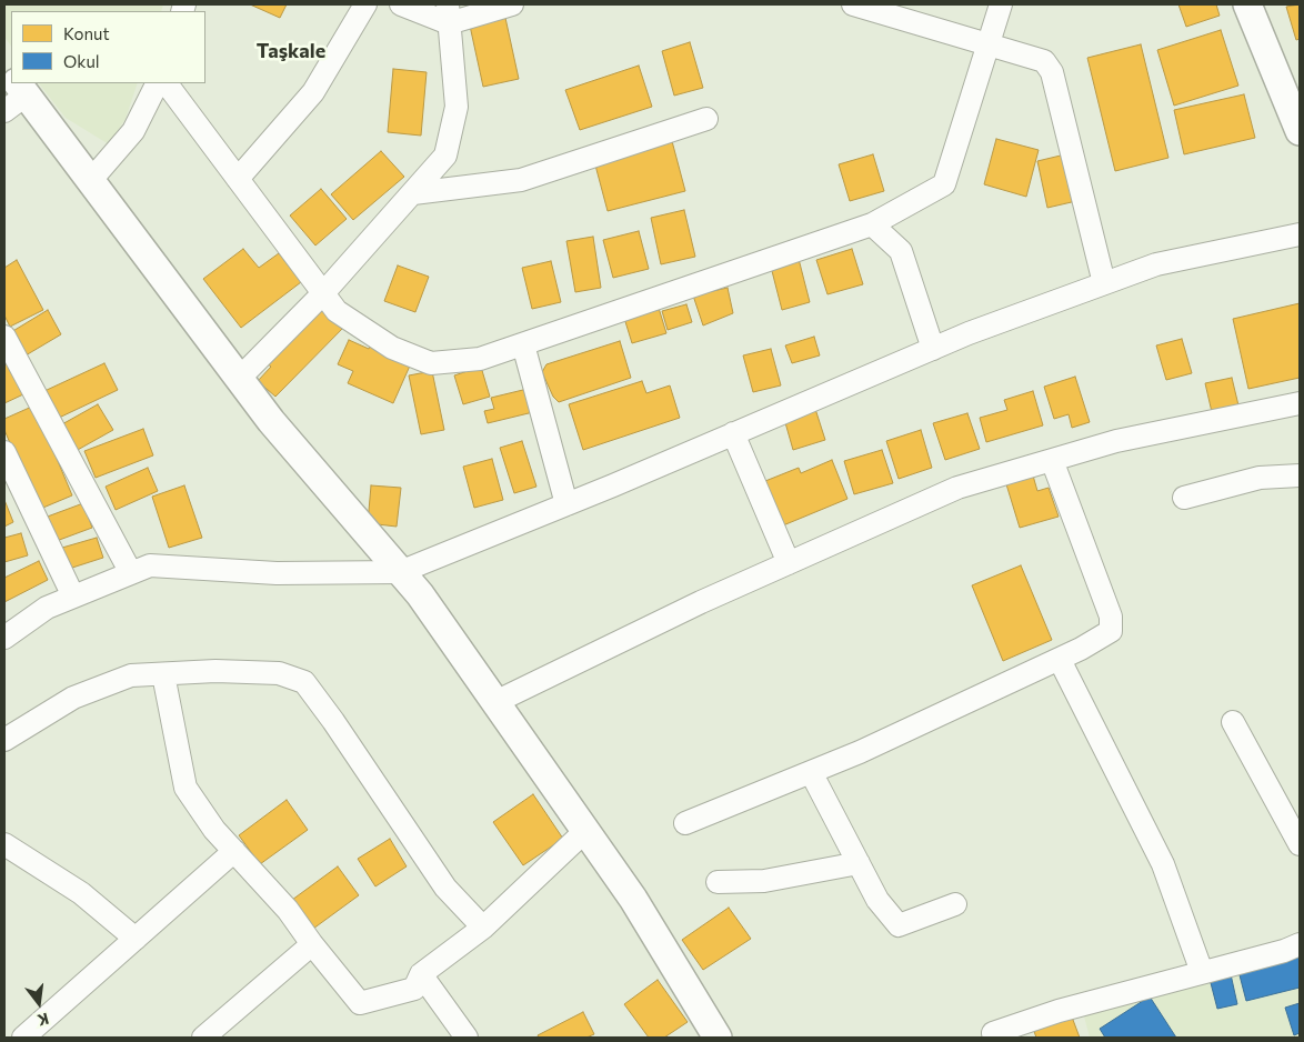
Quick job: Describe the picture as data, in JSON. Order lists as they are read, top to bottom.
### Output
{
  "districts": ["Taşkale"],
  "legend": ["Konut", "Okul"],
  "north": "bottom"
}
